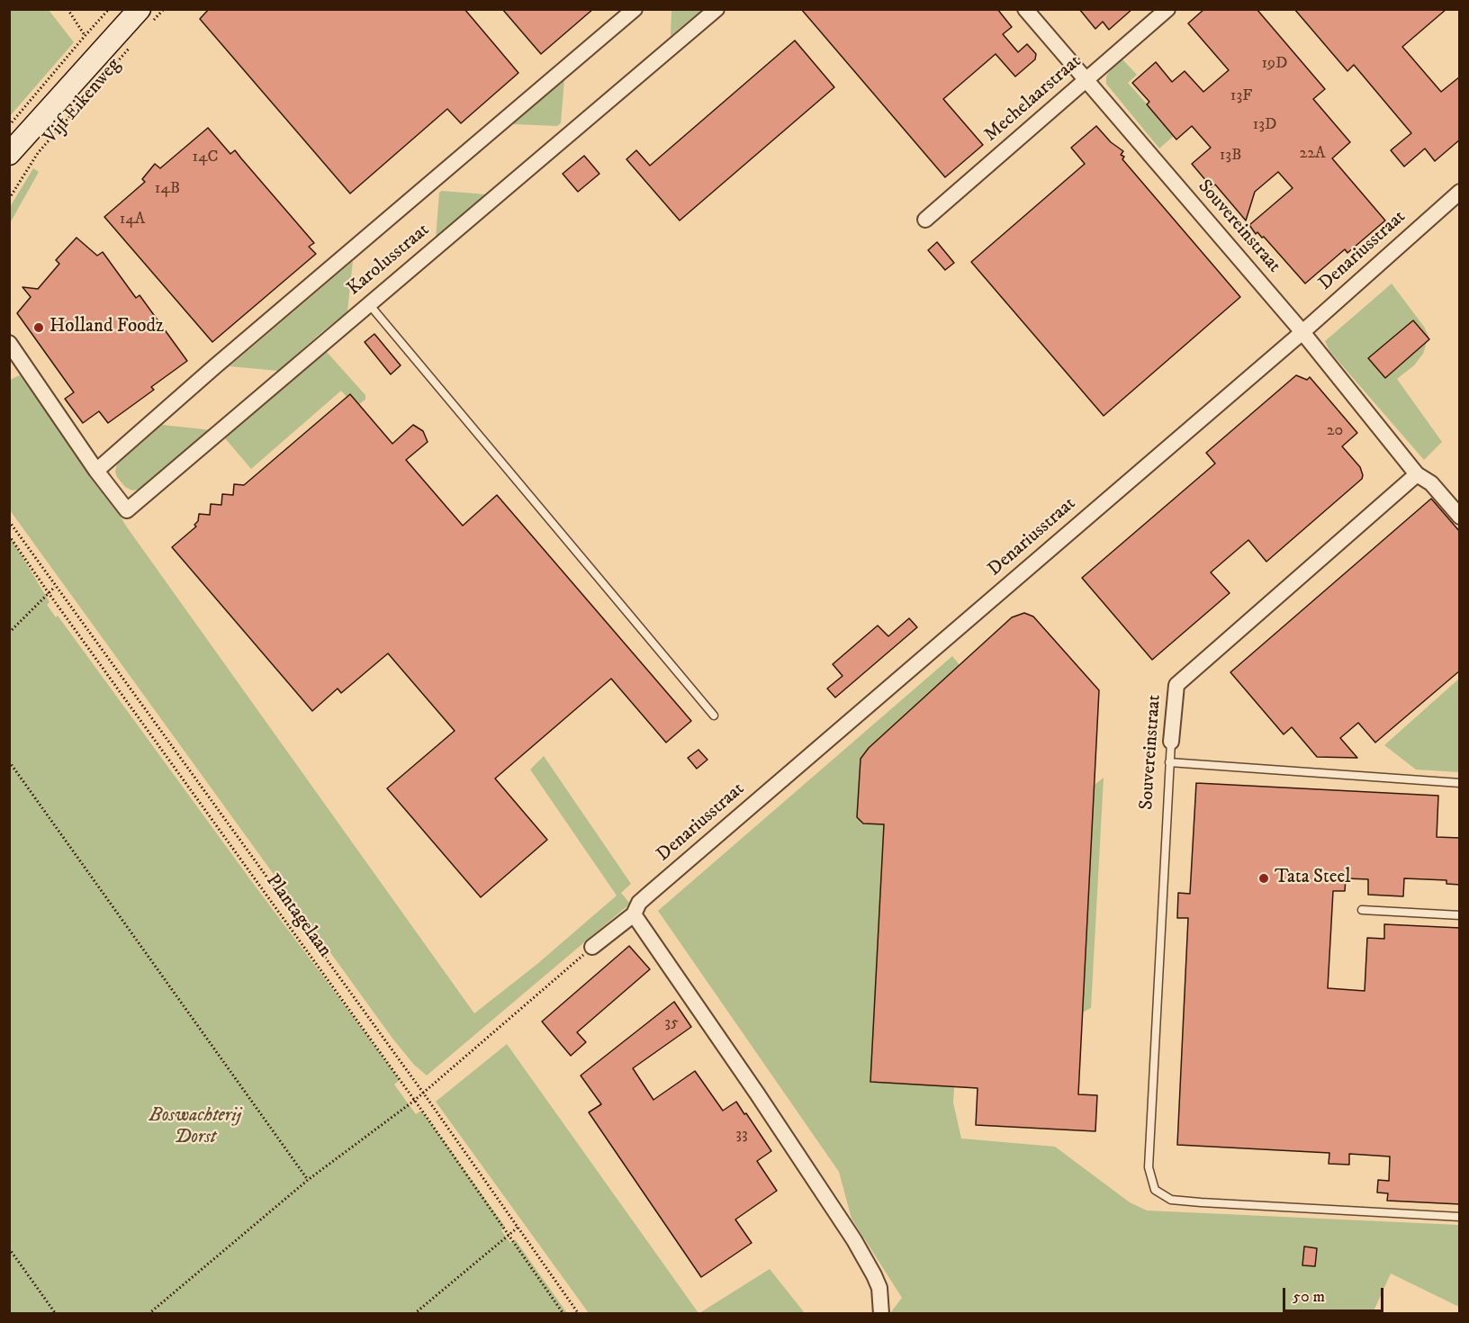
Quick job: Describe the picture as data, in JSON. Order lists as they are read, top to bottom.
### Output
{
  "streets": {
    "main road": ["Vijf Eikenweg"],
    "street": [
      "Mechelaarstraat",
      "Souvereinstraat",
      "Denariusstraat",
      "Karolusstraat"
    ],
    "path": ["Plantagelaan"]
  },
  "crossings": [
    ["Mechelaarstraat", "Souvereinstraat"],
    ["Souvereinstraat", "Denariusstraat"]
  ],
  "parks": ["Boswachterij Dorst"],
  "places": ["Holland Foodz", "Tata Steel"],
  "house_numbers": [
    "19D",
    "13F",
    "13D",
    "22A",
    "13B",
    "14C",
    "14B",
    "14A",
    "20",
    "35",
    "33"
  ],
  "scale_bar": "50 m"
}
